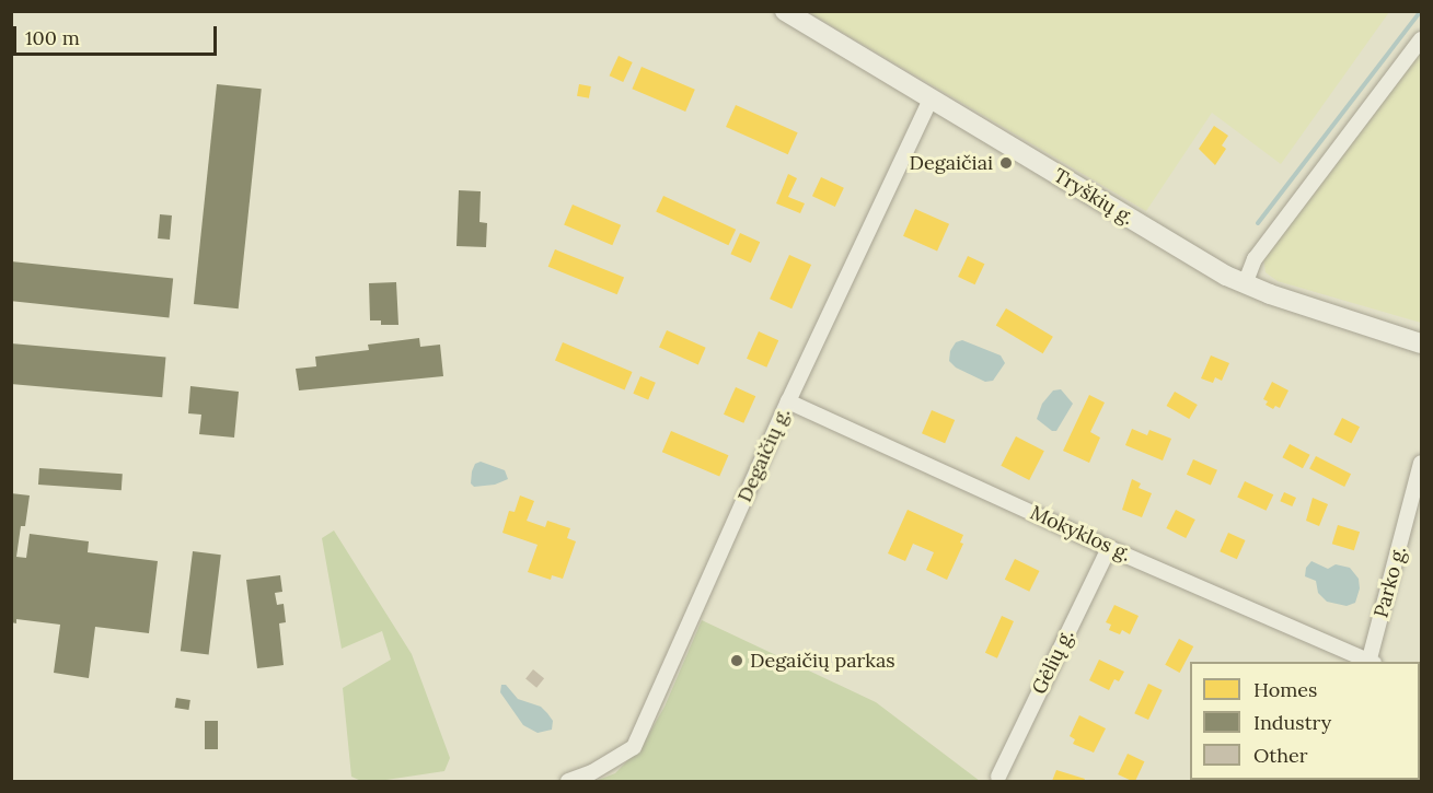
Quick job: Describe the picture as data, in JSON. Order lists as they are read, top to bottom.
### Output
{
  "streets": {
    "main road": ["Tryškių g."],
    "street": [
      "Degaičių g.",
      "Mokyklos g.",
      "Parko g.",
      "Gėlių g."
    ]
  },
  "crossings": [
    ["Tryškių g.", "Degaičių g."],
    ["Degaičių g.", "Mokyklos g."],
    ["Mokyklos g.", "Gėlių g."]
  ],
  "places": ["Degaičiai", "Degaičių parkas"],
  "legend": ["Homes", "Industry", "Other"],
  "scale_bar": "100 m"
}
